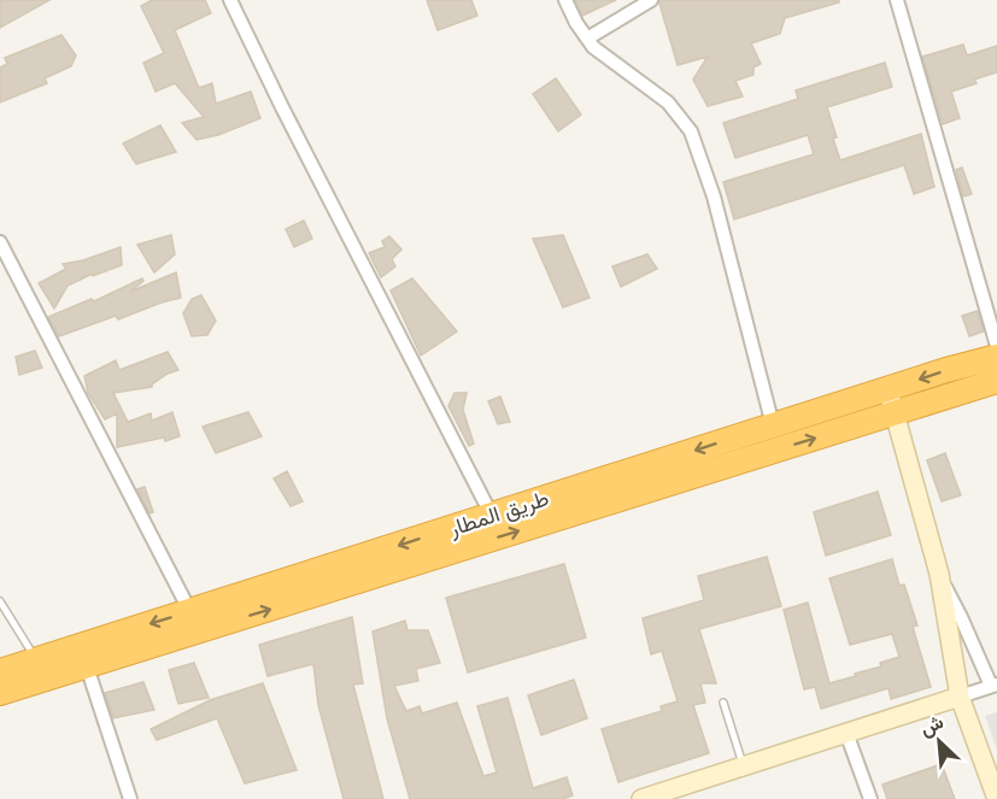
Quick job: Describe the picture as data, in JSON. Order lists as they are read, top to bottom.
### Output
{
  "streets": {
    "highway": ["طريق المطار"]
  },
  "north": "top left"
}
